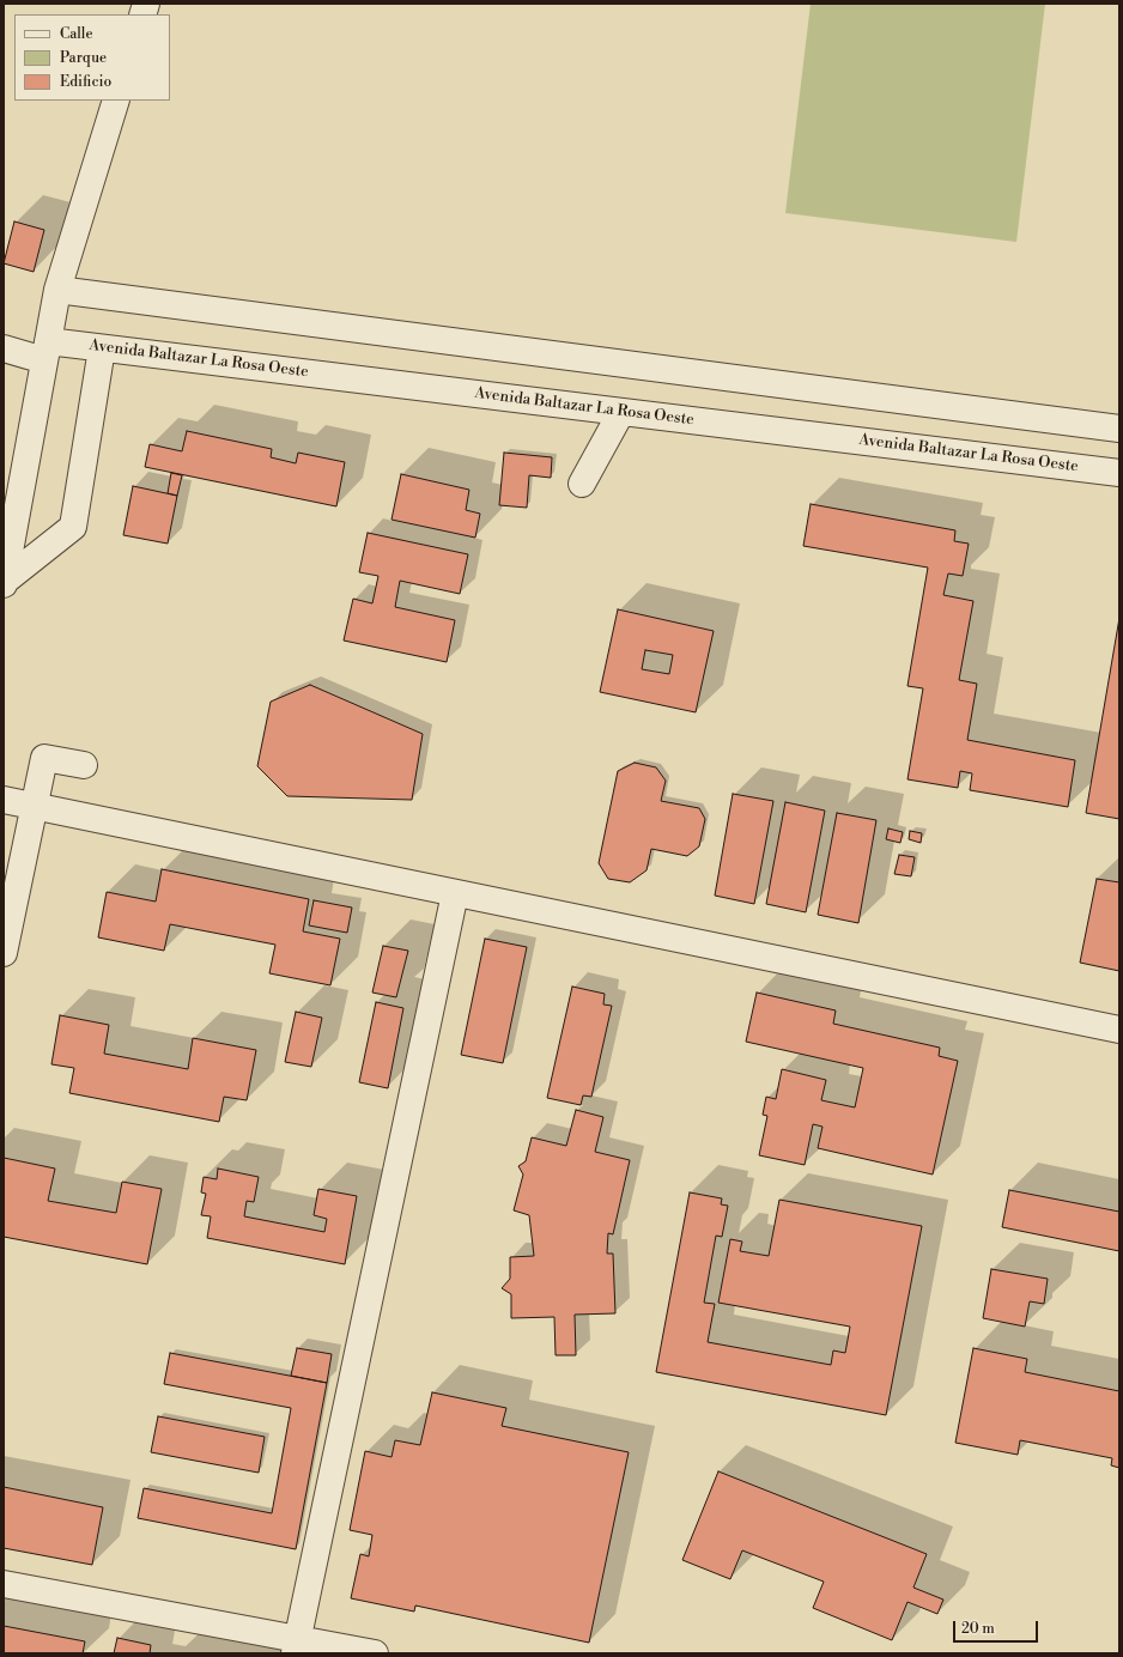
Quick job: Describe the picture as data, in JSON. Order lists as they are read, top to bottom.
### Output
{
  "streets": {
    "street": ["Avenida Baltazar La Rosa Oeste"]
  },
  "legend": ["Calle", "Parque", "Edificio"],
  "scale_bar": "20 m"
}
